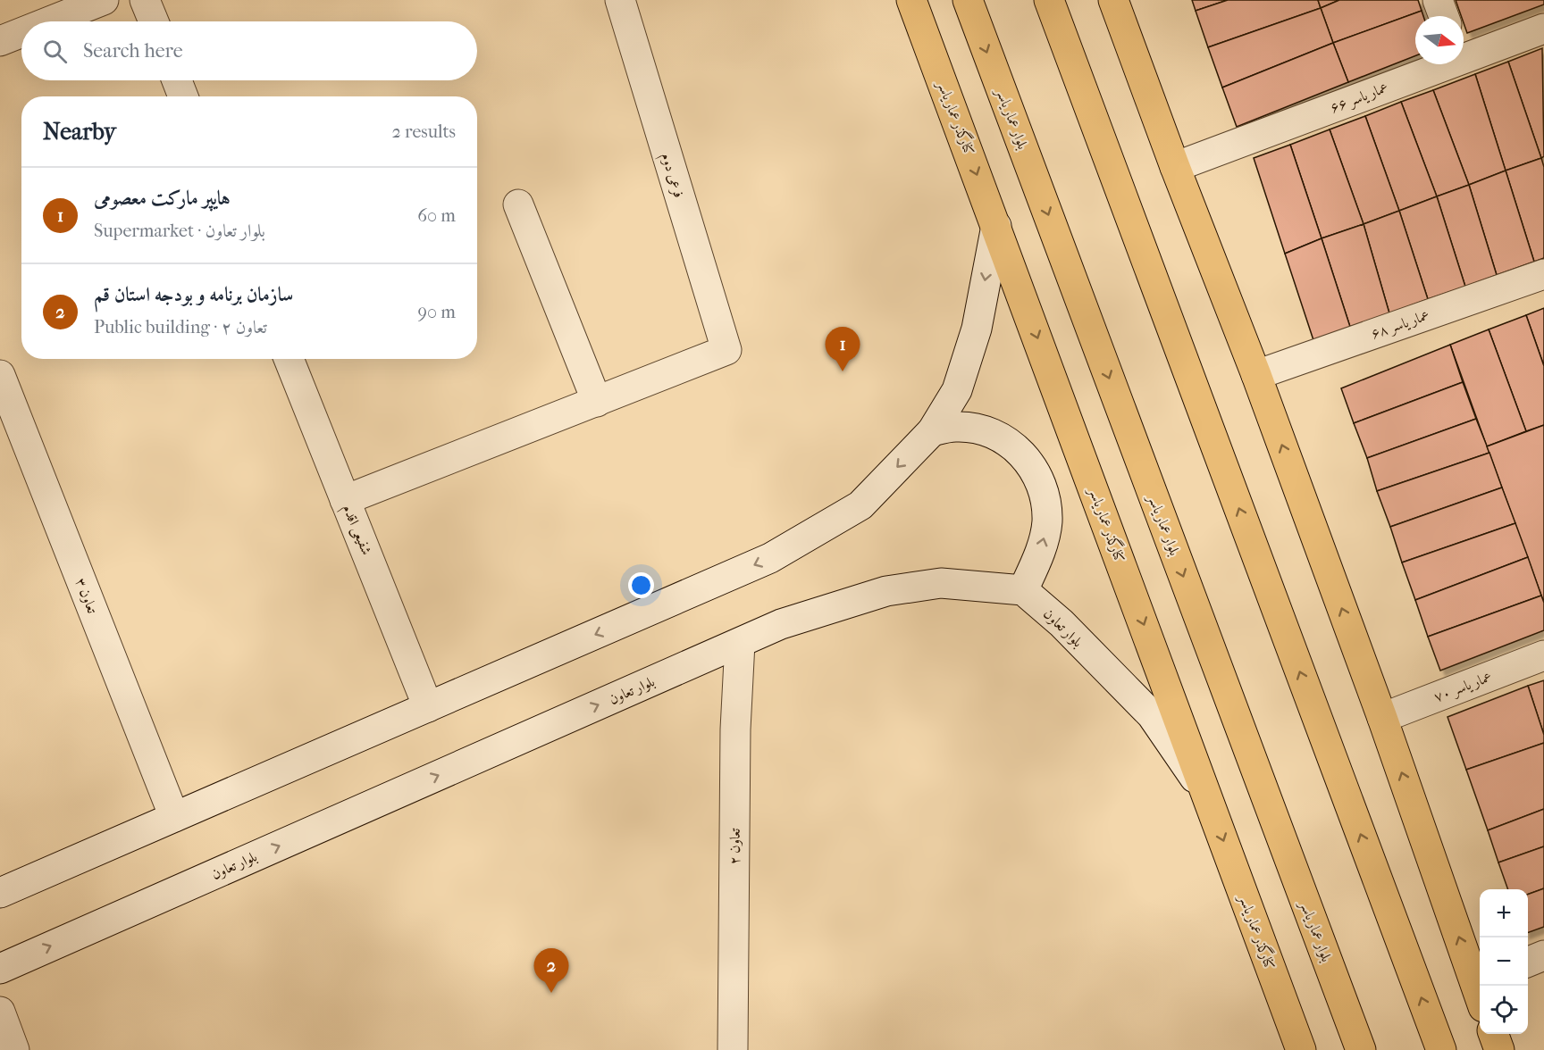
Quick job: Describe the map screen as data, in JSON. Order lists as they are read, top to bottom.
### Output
{
  "streets": {
    "main road": ["کنارگذر عمار یاسر", "بلوار عمار یاسر"],
    "street": [
      "عمار یاسر ۶۶",
      "فرعی دوم",
      "عمار یاسر ۶۸",
      "شفیعی اقدم",
      "تعاون ۳",
      "بلوار تعاون",
      "عمار یاسر ۷۰",
      "تعاون ۲"
    ]
  },
  "crossings": [
    ["کنارگذر عمار یاسر", "بلوار تعاون"],
    ["بلوار تعاون", "تعاون ۲"]
  ],
  "north": "right",
  "page": {
    "search": "Search here",
    "heading": ["Nearby", "2 results"],
    "list": [
      {
        "mark": "1",
        "name": "هایپر مارکت معصومی",
        "note": "Supermarket · بلوار تعاون",
        "value": "60 m"
      },
      {
        "mark": "2",
        "name": "سازمان برنامه و بودجه استان قم",
        "note": "Public building · تعاون ۲",
        "value": "90 m"
      }
    ],
    "pins": ["1", "2"],
    "map_buttons": ["+", "−"]
  }
}
